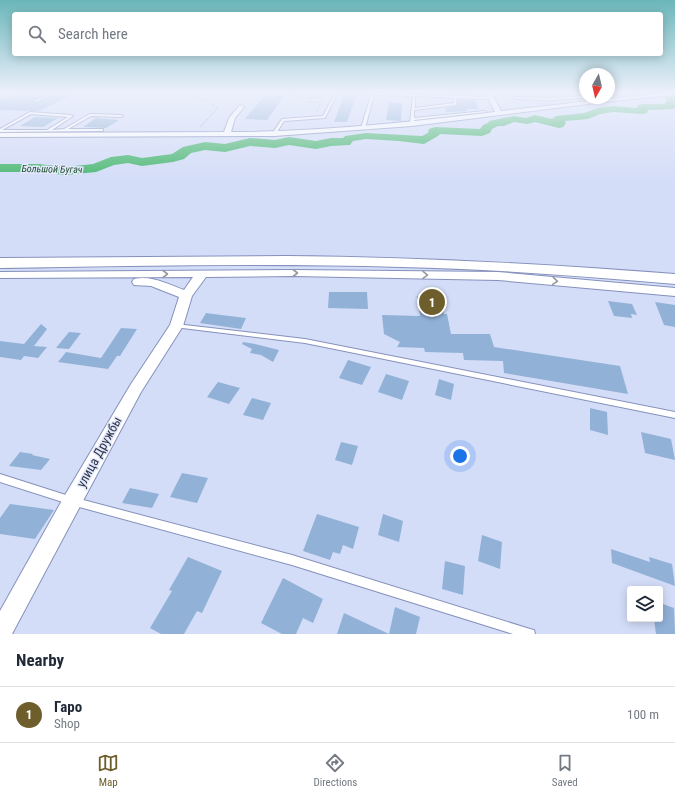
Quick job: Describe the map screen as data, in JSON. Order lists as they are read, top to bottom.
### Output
{
  "streets": {
    "street": ["улица Дружбы"]
  },
  "water": ["Большой Бугач"],
  "north": "bottom",
  "page": {
    "search": "Search here",
    "pins": "1",
    "heading": "Nearby",
    "list": [
      {
        "mark": "1",
        "name": "Гаро",
        "note": "Shop",
        "value": "100 m"
      }
    ],
    "nav": ["Map", "Directions", "Saved"]
  }
}
